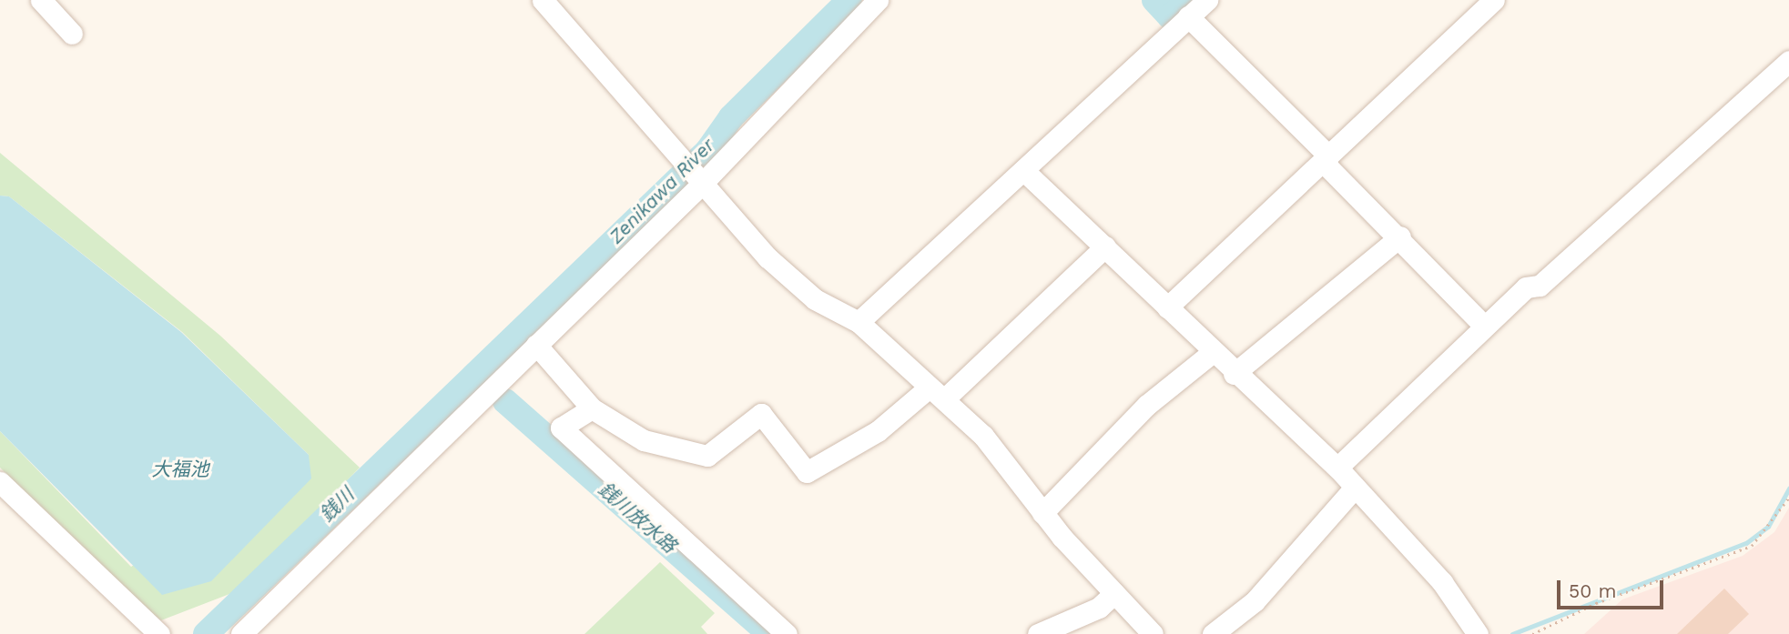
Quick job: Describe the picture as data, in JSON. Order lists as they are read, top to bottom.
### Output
{
  "water": [
    "Zenikawa River",
    "大福池",
    "銭川",
    "銭川放水路"
  ],
  "scale_bar": "50 m"
}
